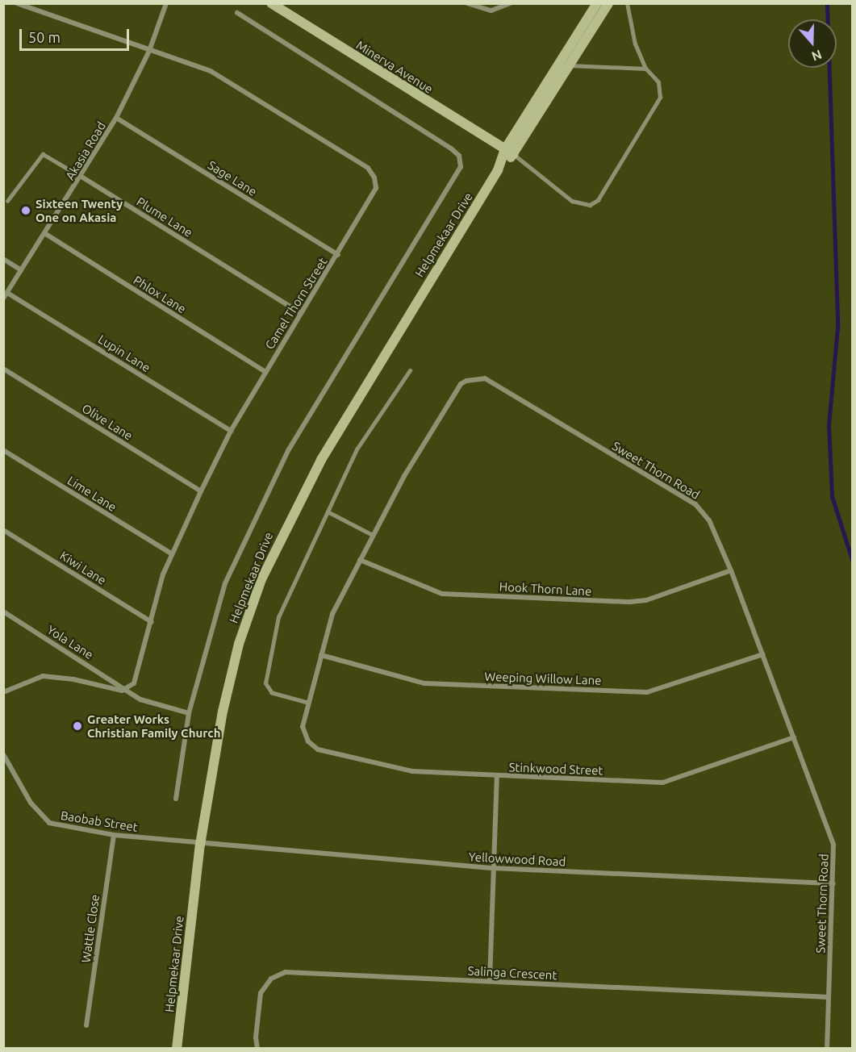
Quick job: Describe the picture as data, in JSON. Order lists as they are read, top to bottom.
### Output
{
  "streets": {
    "street": [
      "Minerva Avenue",
      "Akasia Road",
      "Sage Lane",
      "Plume Lane",
      "Helpmekaar Drive",
      "Phlox Lane",
      "Camel Thorn Street",
      "Lupin Lane",
      "Olive Lane",
      "Sweet Thorn Road",
      "Lime Lane",
      "Kiwi Lane",
      "Hook Thorn Lane",
      "Yola Lane",
      "Weeping Willow Lane",
      "Stinkwood Street",
      "Baobab Street",
      "Yellowwood Road",
      "Wattle Close",
      "Salinga Crescent"
    ]
  },
  "crossings": [
    ["Minerva Avenue", "Helpmekaar Drive"],
    ["Akasia Road", "Sage Lane"],
    ["Akasia Road", "Plume Lane"],
    ["Akasia Road", "Phlox Lane"],
    ["Akasia Road", "Camel Thorn Street"],
    ["Akasia Road", "Lupin Lane"],
    ["Sage Lane", "Camel Thorn Street"],
    ["Plume Lane", "Camel Thorn Street"],
    ["Helpmekaar Drive", "Baobab Street"],
    ["Helpmekaar Drive", "Yellowwood Road"],
    ["Phlox Lane", "Camel Thorn Street"],
    ["Camel Thorn Street", "Lupin Lane"],
    ["Camel Thorn Street", "Olive Lane"],
    ["Camel Thorn Street", "Lime Lane"],
    ["Camel Thorn Street", "Kiwi Lane"],
    ["Camel Thorn Street", "Yola Lane"],
    ["Sweet Thorn Road", "Hook Thorn Lane"],
    ["Sweet Thorn Road", "Weeping Willow Lane"],
    ["Sweet Thorn Road", "Stinkwood Street"],
    ["Sweet Thorn Road", "Yellowwood Road"],
    ["Sweet Thorn Road", "Salinga Crescent"],
    ["Baobab Street", "Yellowwood Road"],
    ["Baobab Street", "Wattle Close"]
  ],
  "places": ["Sixteen Twenty One on Akasia", "Greater Works Christian Family Church"],
  "scale_bar": "50 m",
  "north": "bottom"
}
